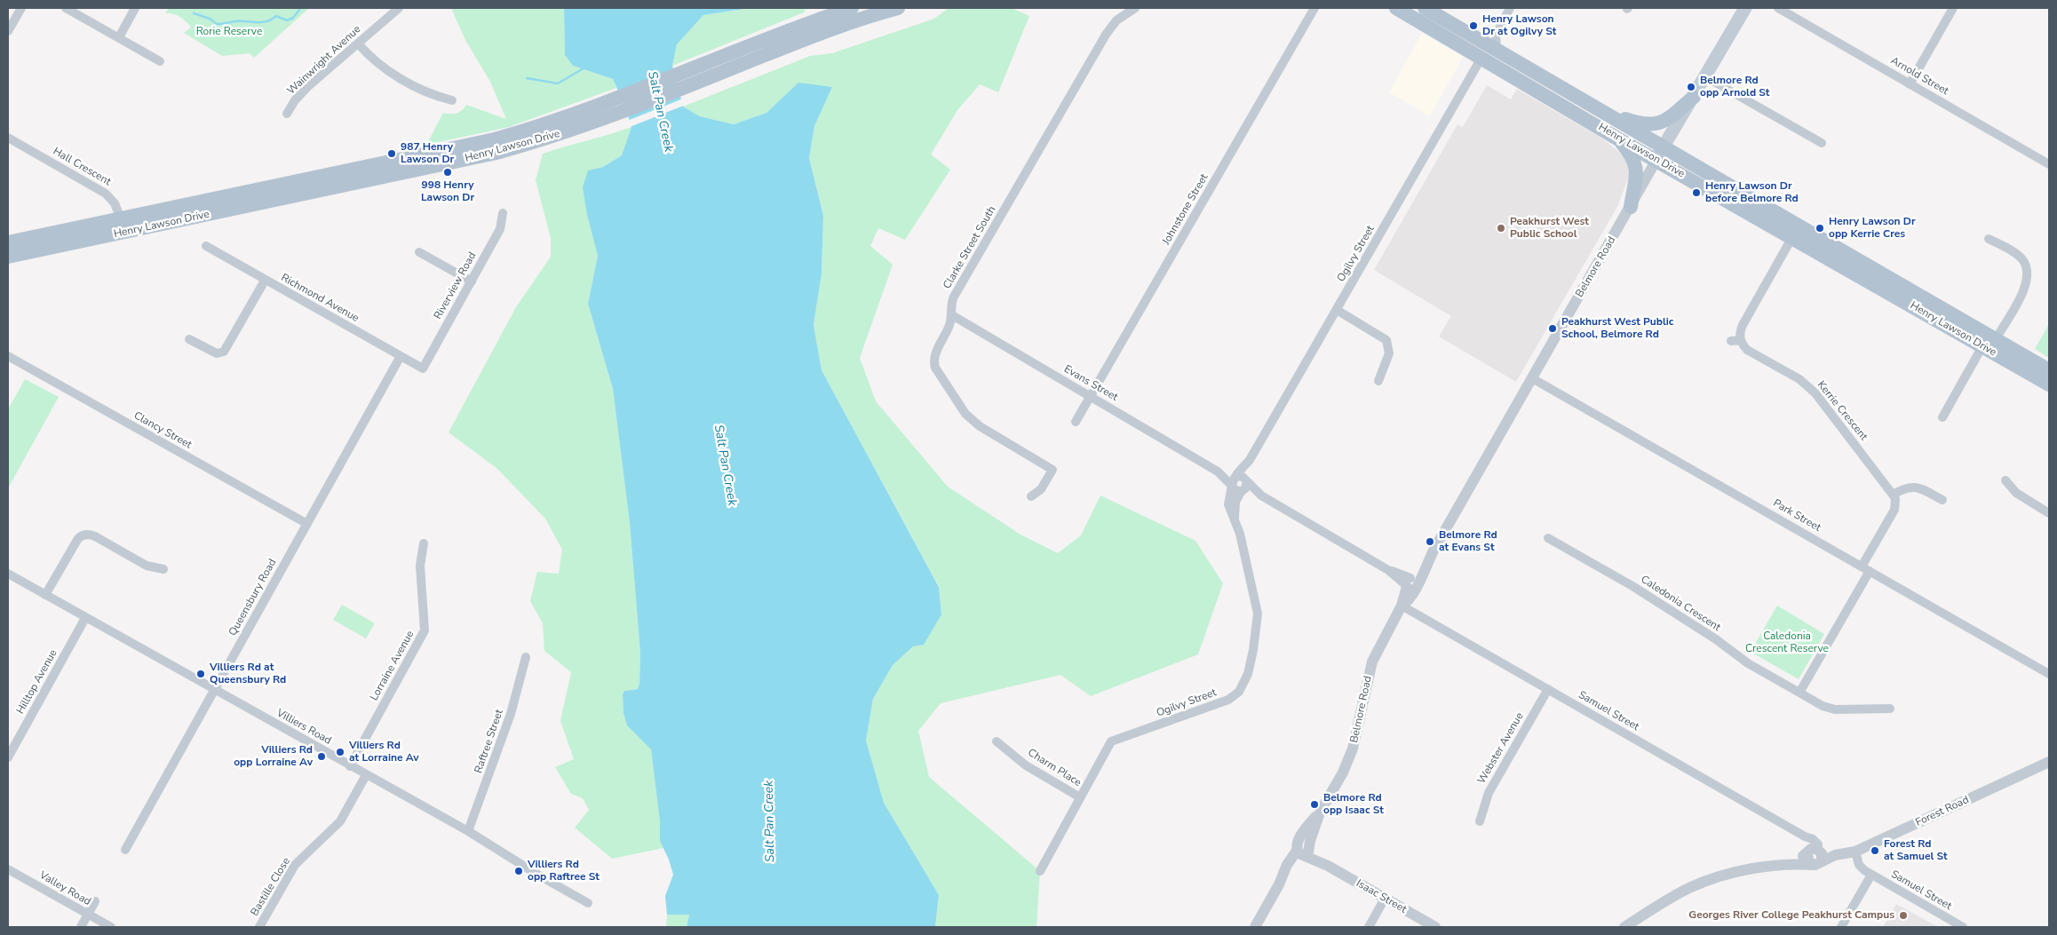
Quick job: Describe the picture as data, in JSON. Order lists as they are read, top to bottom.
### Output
{
  "streets": {
    "main road": ["Henry Lawson Drive", "Belmore Road"],
    "street": [
      "Wainwright Avenue",
      "Arnold Street",
      "Hall Crescent",
      "Johnstone Street",
      "Clarke Street South",
      "Ogilvy Street",
      "Riverview Road",
      "Richmond Avenue",
      "Evans Street",
      "Kerrie Crescent",
      "Clancy Street",
      "Park Street",
      "Queensbury Road",
      "Caledonia Crescent",
      "Lorraine Avenue",
      "Hilltop Avenue",
      "Samuel Street",
      "Villiers Road",
      "Raftree Street",
      "Webster Avenue",
      "Charm Place",
      "Forest Road",
      "Bastille Close",
      "Valley Road",
      "Isaac Street"
    ]
  },
  "crossings": [
    ["Henry Lawson Drive", "Hall Crescent"],
    ["Henry Lawson Drive", "Ogilvy Street"],
    ["Henry Lawson Drive", "Belmore Road"],
    ["Henry Lawson Drive", "Kerrie Crescent"],
    ["Johnstone Street", "Evans Street"],
    ["Clarke Street South", "Evans Street"],
    ["Ogilvy Street", "Evans Street"],
    ["Ogilvy Street", "Charm Place"],
    ["Belmore Road", "Park Street"],
    ["Belmore Road", "Samuel Street"],
    ["Belmore Road", "Isaac Street"],
    ["Riverview Road", "Richmond Avenue"],
    ["Richmond Avenue", "Queensbury Road"],
    ["Clancy Street", "Queensbury Road"],
    ["Queensbury Road", "Villiers Road"],
    ["Lorraine Avenue", "Villiers Road"],
    ["Hilltop Avenue", "Villiers Road"],
    ["Samuel Street", "Webster Avenue"],
    ["Samuel Street", "Forest Road"],
    ["Villiers Road", "Raftree Street"],
    ["Villiers Road", "Bastille Close"]
  ],
  "water": ["Salt Pan Creek"],
  "parks": ["Rorie Reserve", "Caledonia Crescent Reserve"],
  "places": [
    "Henry Lawson Dr at Ogilvy St",
    "Belmore Rd opp Arnold St",
    "987 Henry Lawson Dr",
    "998 Henry Lawson Dr",
    "Henry Lawson Dr before Belmore Rd",
    "Peakhurst West Public School",
    "Henry Lawson Dr opp Kerrie Cres",
    "Peakhurst West Public School, Belmore Rd",
    "Belmore Rd at Evans St",
    "Villiers Rd at Queensbury Rd",
    "Villiers Rd at Lorraine Av",
    "Villiers Rd opp Lorraine Av",
    "Belmore Rd opp Isaac St",
    "Forest Rd at Samuel St",
    "Villiers Rd opp Raftree St",
    "Georges River College Peakhurst Campus"
  ]
}
